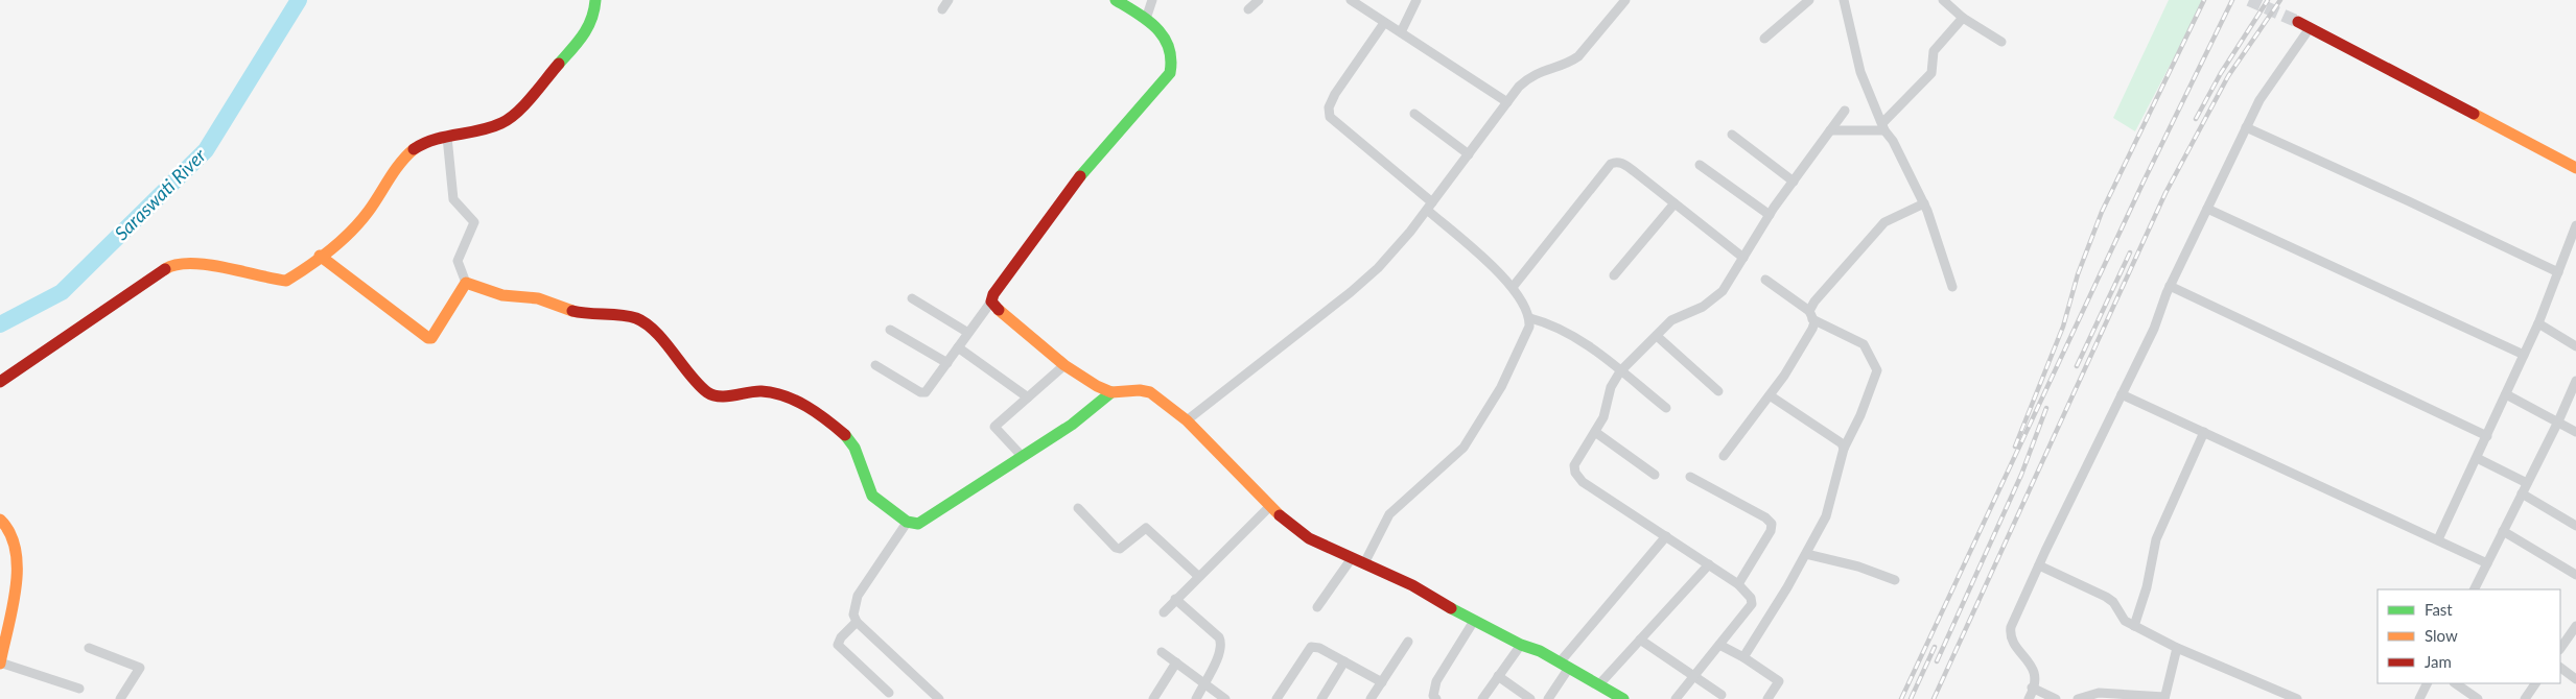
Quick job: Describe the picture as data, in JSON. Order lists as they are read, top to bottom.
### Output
{
  "water": ["Saraswati River"],
  "legend": ["Fast", "Slow", "Jam"]
}
